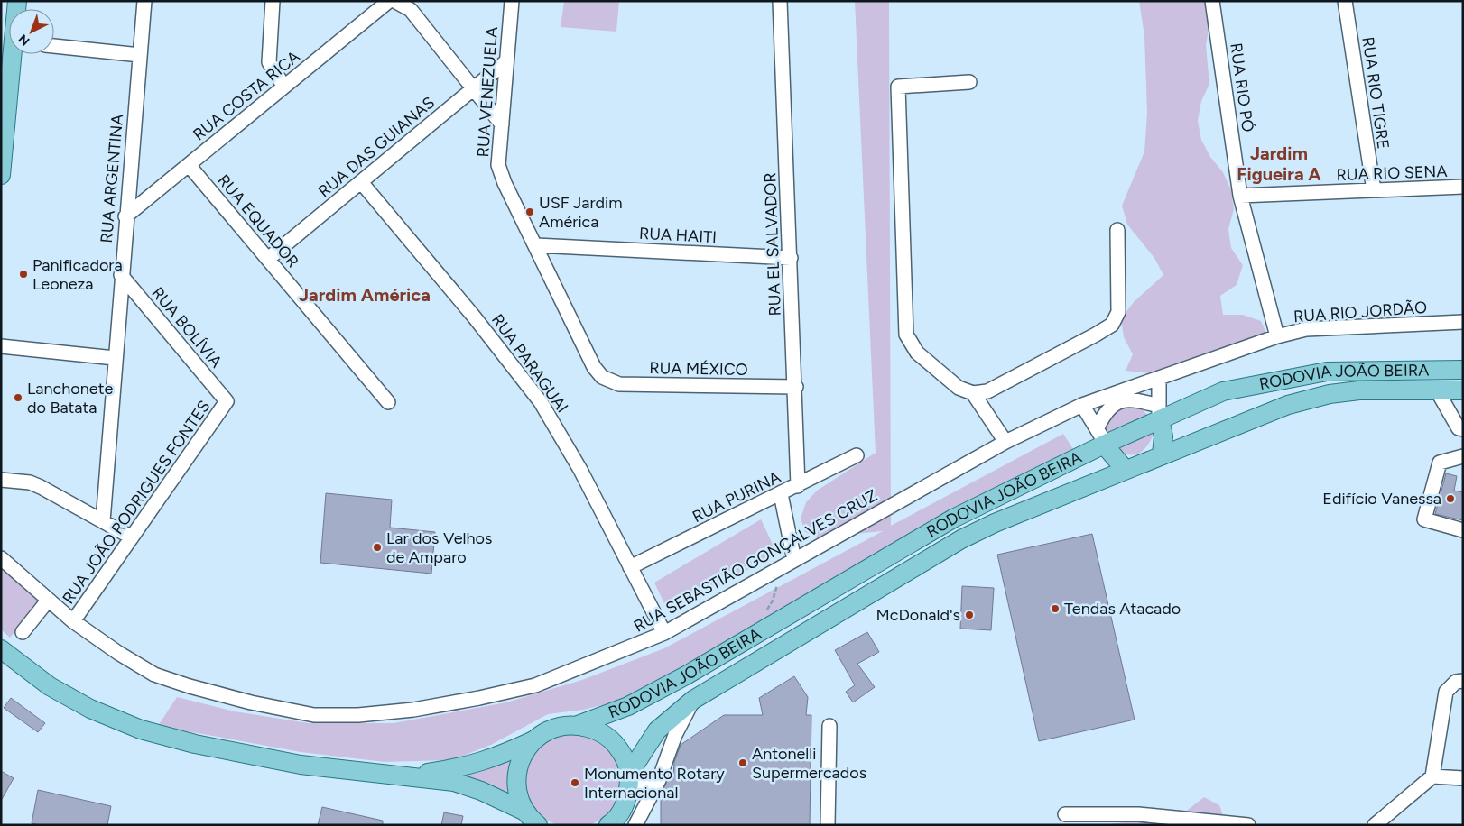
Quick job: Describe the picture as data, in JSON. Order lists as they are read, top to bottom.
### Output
{
  "streets": {
    "main road": ["RODOVIA JOÃO BEIRA"],
    "street": [
      "RUA RIO PÓ",
      "RUA VENEZUELA",
      "RUA RIO TIGRE",
      "RUA COSTA RICA",
      "RUA DAS GUIANAS",
      "RUA RIO SENA",
      "RUA ARGENTINA",
      "RUA EQUADOR",
      "RUA HAITI",
      "RUA EL SALVADOR",
      "RUA RIO JORDÃO",
      "RUA BOLÍVIA",
      "RUA PARAGUAI",
      "RUA MÉXICO",
      "RUA PURINA",
      "RUA JOÃO RODRIGUES FONTES",
      "RUA SEBASTIÃO GONÇALVES CRUZ"
    ]
  },
  "crossings": [
    ["RUA RIO PÓ", "RUA RIO SENA"],
    ["RUA RIO PÓ", "RUA RIO JORDÃO"],
    ["RUA VENEZUELA", "RUA DAS GUIANAS"],
    ["RUA VENEZUELA", "RUA HAITI"],
    ["RUA VENEZUELA", "RUA MÉXICO"],
    ["RUA RIO TIGRE", "RUA RIO SENA"],
    ["RUA COSTA RICA", "RUA ARGENTINA"],
    ["RUA COSTA RICA", "RUA EQUADOR"],
    ["RUA DAS GUIANAS", "RUA EQUADOR"],
    ["RUA DAS GUIANAS", "RUA PARAGUAI"],
    ["RUA ARGENTINA", "RUA BOLÍVIA"],
    ["RUA HAITI", "RUA EL SALVADOR"],
    ["RUA EL SALVADOR", "RUA MÉXICO"],
    ["RUA EL SALVADOR", "RUA PURINA"],
    ["RUA RIO JORDÃO", "RUA SEBASTIÃO GONÇALVES CRUZ"],
    ["RUA BOLÍVIA", "RUA JOÃO RODRIGUES FONTES"],
    ["RUA PARAGUAI", "RUA PURINA"],
    ["RUA PARAGUAI", "RUA SEBASTIÃO GONÇALVES CRUZ"],
    ["RUA JOÃO RODRIGUES FONTES", "RUA SEBASTIÃO GONÇALVES CRUZ"]
  ],
  "districts": ["Jardim Figueira A", "Jardim América"],
  "places": [
    "USF Jardim América",
    "Panificadora Leoneza",
    "Lanchonete do Batata",
    "Edifício Vanessa",
    "Lar dos Velhos de Amparo",
    "Tendas Atacado",
    "McDonald's",
    "Antonelli Supermercados",
    "Monumento Rotary Internacional"
  ],
  "north": "bottom left"
}
